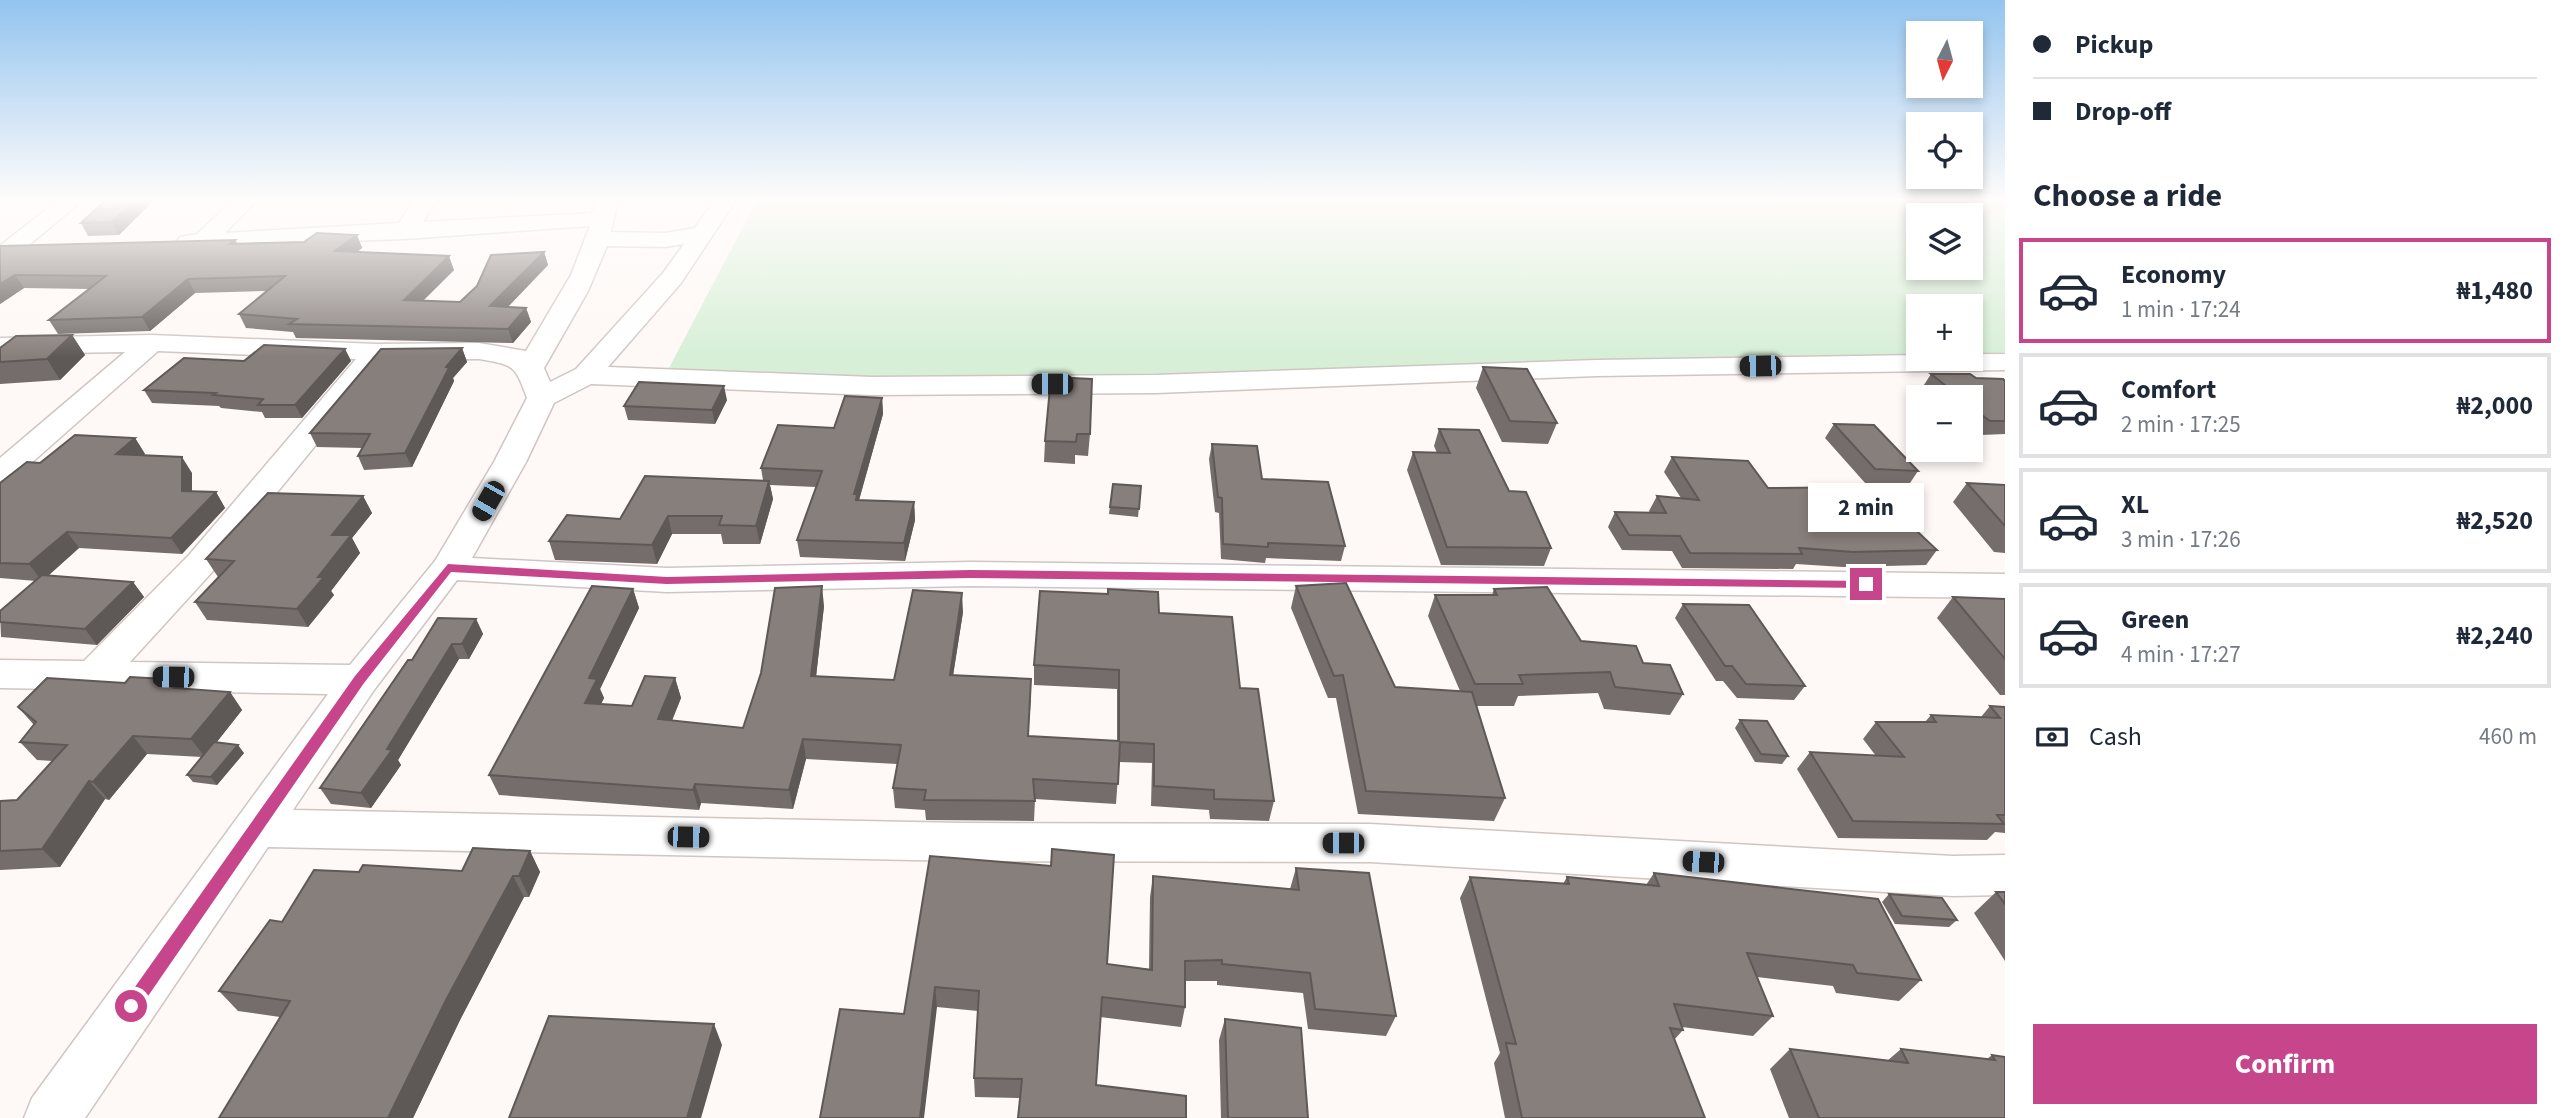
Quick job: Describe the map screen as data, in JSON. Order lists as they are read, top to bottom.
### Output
{
  "north": "bottom",
  "page": {
    "banner": ["Pickup", "Drop-off"],
    "map_buttons": ["+", "−"],
    "heading": "Choose a ride",
    "list": [
      {
        "name": "Economy",
        "note": "1 min · 17:24",
        "value": "₦1,480"
      },
      {
        "name": "Comfort",
        "note": "2 min · 17:25",
        "value": "₦2,000"
      },
      {
        "name": "XL",
        "note": "3 min · 17:26",
        "value": "₦2,520"
      },
      {
        "name": "Green",
        "note": "4 min · 17:27",
        "value": "₦2,240"
      }
    ],
    "bubble": "2 min",
    "pay": ["Cash", "460 m"],
    "buttons": "Confirm"
  }
}
